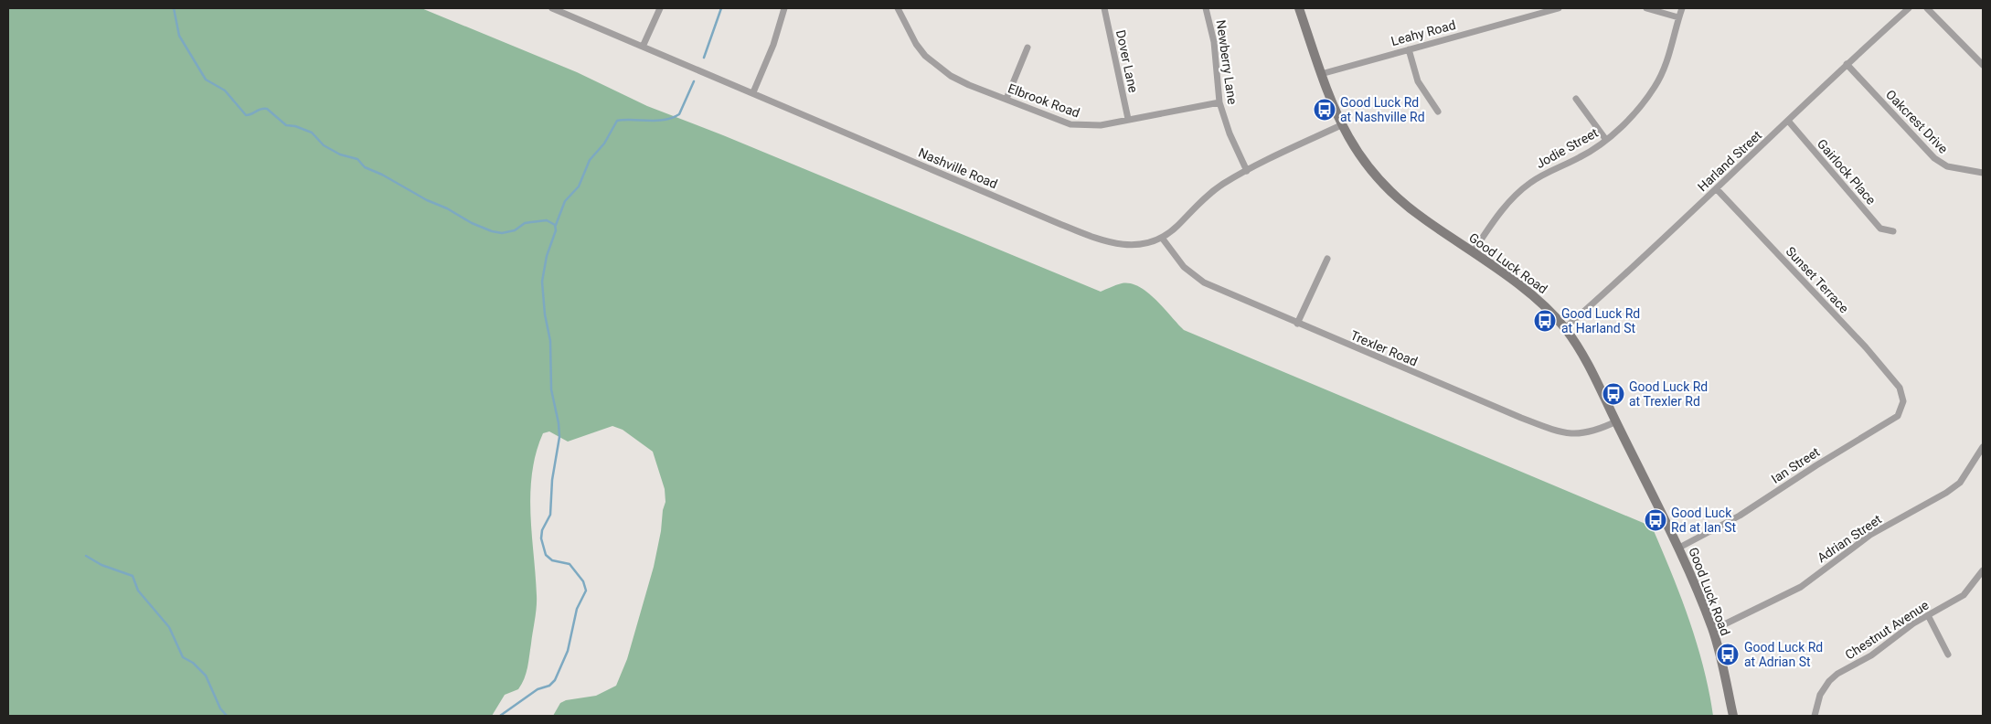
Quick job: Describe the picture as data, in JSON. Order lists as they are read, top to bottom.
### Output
{
  "streets": {
    "main road": ["Good Luck Road"],
    "street": [
      "Leahy Road",
      "Dover Lane",
      "Newberry Lane",
      "Elbrook Road",
      "Oakcrest Drive",
      "Jodie Street",
      "Harland Street",
      "Nashville Road",
      "Gairlock Place",
      "Sunset Terrace",
      "Trexler Road",
      "Ian Street",
      "Adrian Street",
      "Chestnut Avenue"
    ]
  },
  "crossings": [
    ["Leahy Road", "Good Luck Road"],
    ["Dover Lane", "Elbrook Road"],
    ["Newberry Lane", "Elbrook Road"],
    ["Newberry Lane", "Nashville Road"],
    ["Oakcrest Drive", "Harland Street"],
    ["Jodie Street", "Good Luck Road"],
    ["Harland Street", "Gairlock Place"],
    ["Harland Street", "Good Luck Road"],
    ["Harland Street", "Sunset Terrace"],
    ["Nashville Road", "Good Luck Road"],
    ["Nashville Road", "Trexler Road"],
    ["Good Luck Road", "Trexler Road"],
    ["Good Luck Road", "Ian Street"],
    ["Good Luck Road", "Adrian Street"],
    ["Sunset Terrace", "Ian Street"]
  ],
  "places": {
    "bus stop": [
      "Good Luck Rd at Nashville Rd",
      "Good Luck Rd at Harland St",
      "Good Luck Rd at Trexler Rd",
      "Good Luck Rd at Ian St",
      "Good Luck Rd at Adrian St"
    ]
  }
}
